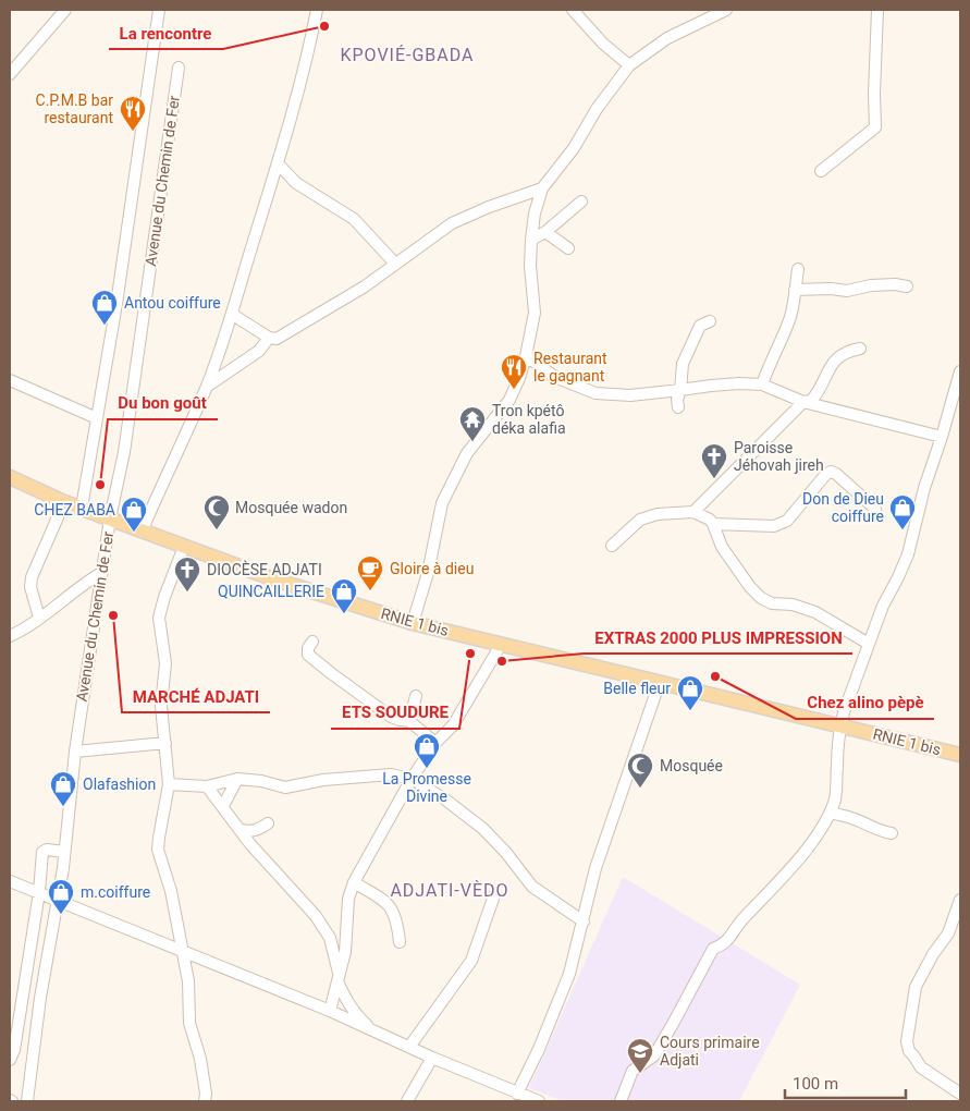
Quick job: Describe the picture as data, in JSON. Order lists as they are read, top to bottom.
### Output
{
  "streets": {
    "main road": ["RNIE 1 bis"],
    "street": ["Avenue du Chemin de Fer"]
  },
  "crossings": [
    ["Avenue du Chemin de Fer", "RNIE 1 bis"]
  ],
  "districts": ["KPOVIÉ-GBADA", "ADJATI-VÈDO"],
  "places": {
    "other": [
      "La rencontre",
      "Du bon goût",
      "MARCHÉ ADJATI",
      "ETS SOUDURE",
      "EXTRAS 2000 PLUS IMPRESSION",
      "Chez alino pèpè"
    ],
    "restaurant": ["C.P.M.B bar restaurant", "Restaurant le gagnant"],
    "shop": [
      "Antou coiffure",
      "Don de Dieu coiffure",
      "CHEZ BABA",
      "QUINCAILLERIE",
      "Belle fleur",
      "La Promesse Divine",
      "Olafashion",
      "m.coiffure"
    ],
    "temple": ["Tron kpétô déka alafia"],
    "church": ["Paroisse Jéhovah jireh", "DIOCÈSE ADJATI"],
    "mosque": ["Mosquée wadon", "Mosquée"],
    "cafe": ["Gloire à dieu"],
    "school or university": ["Cours primaire Adjati"]
  },
  "scale_bar": "100 m"
}
